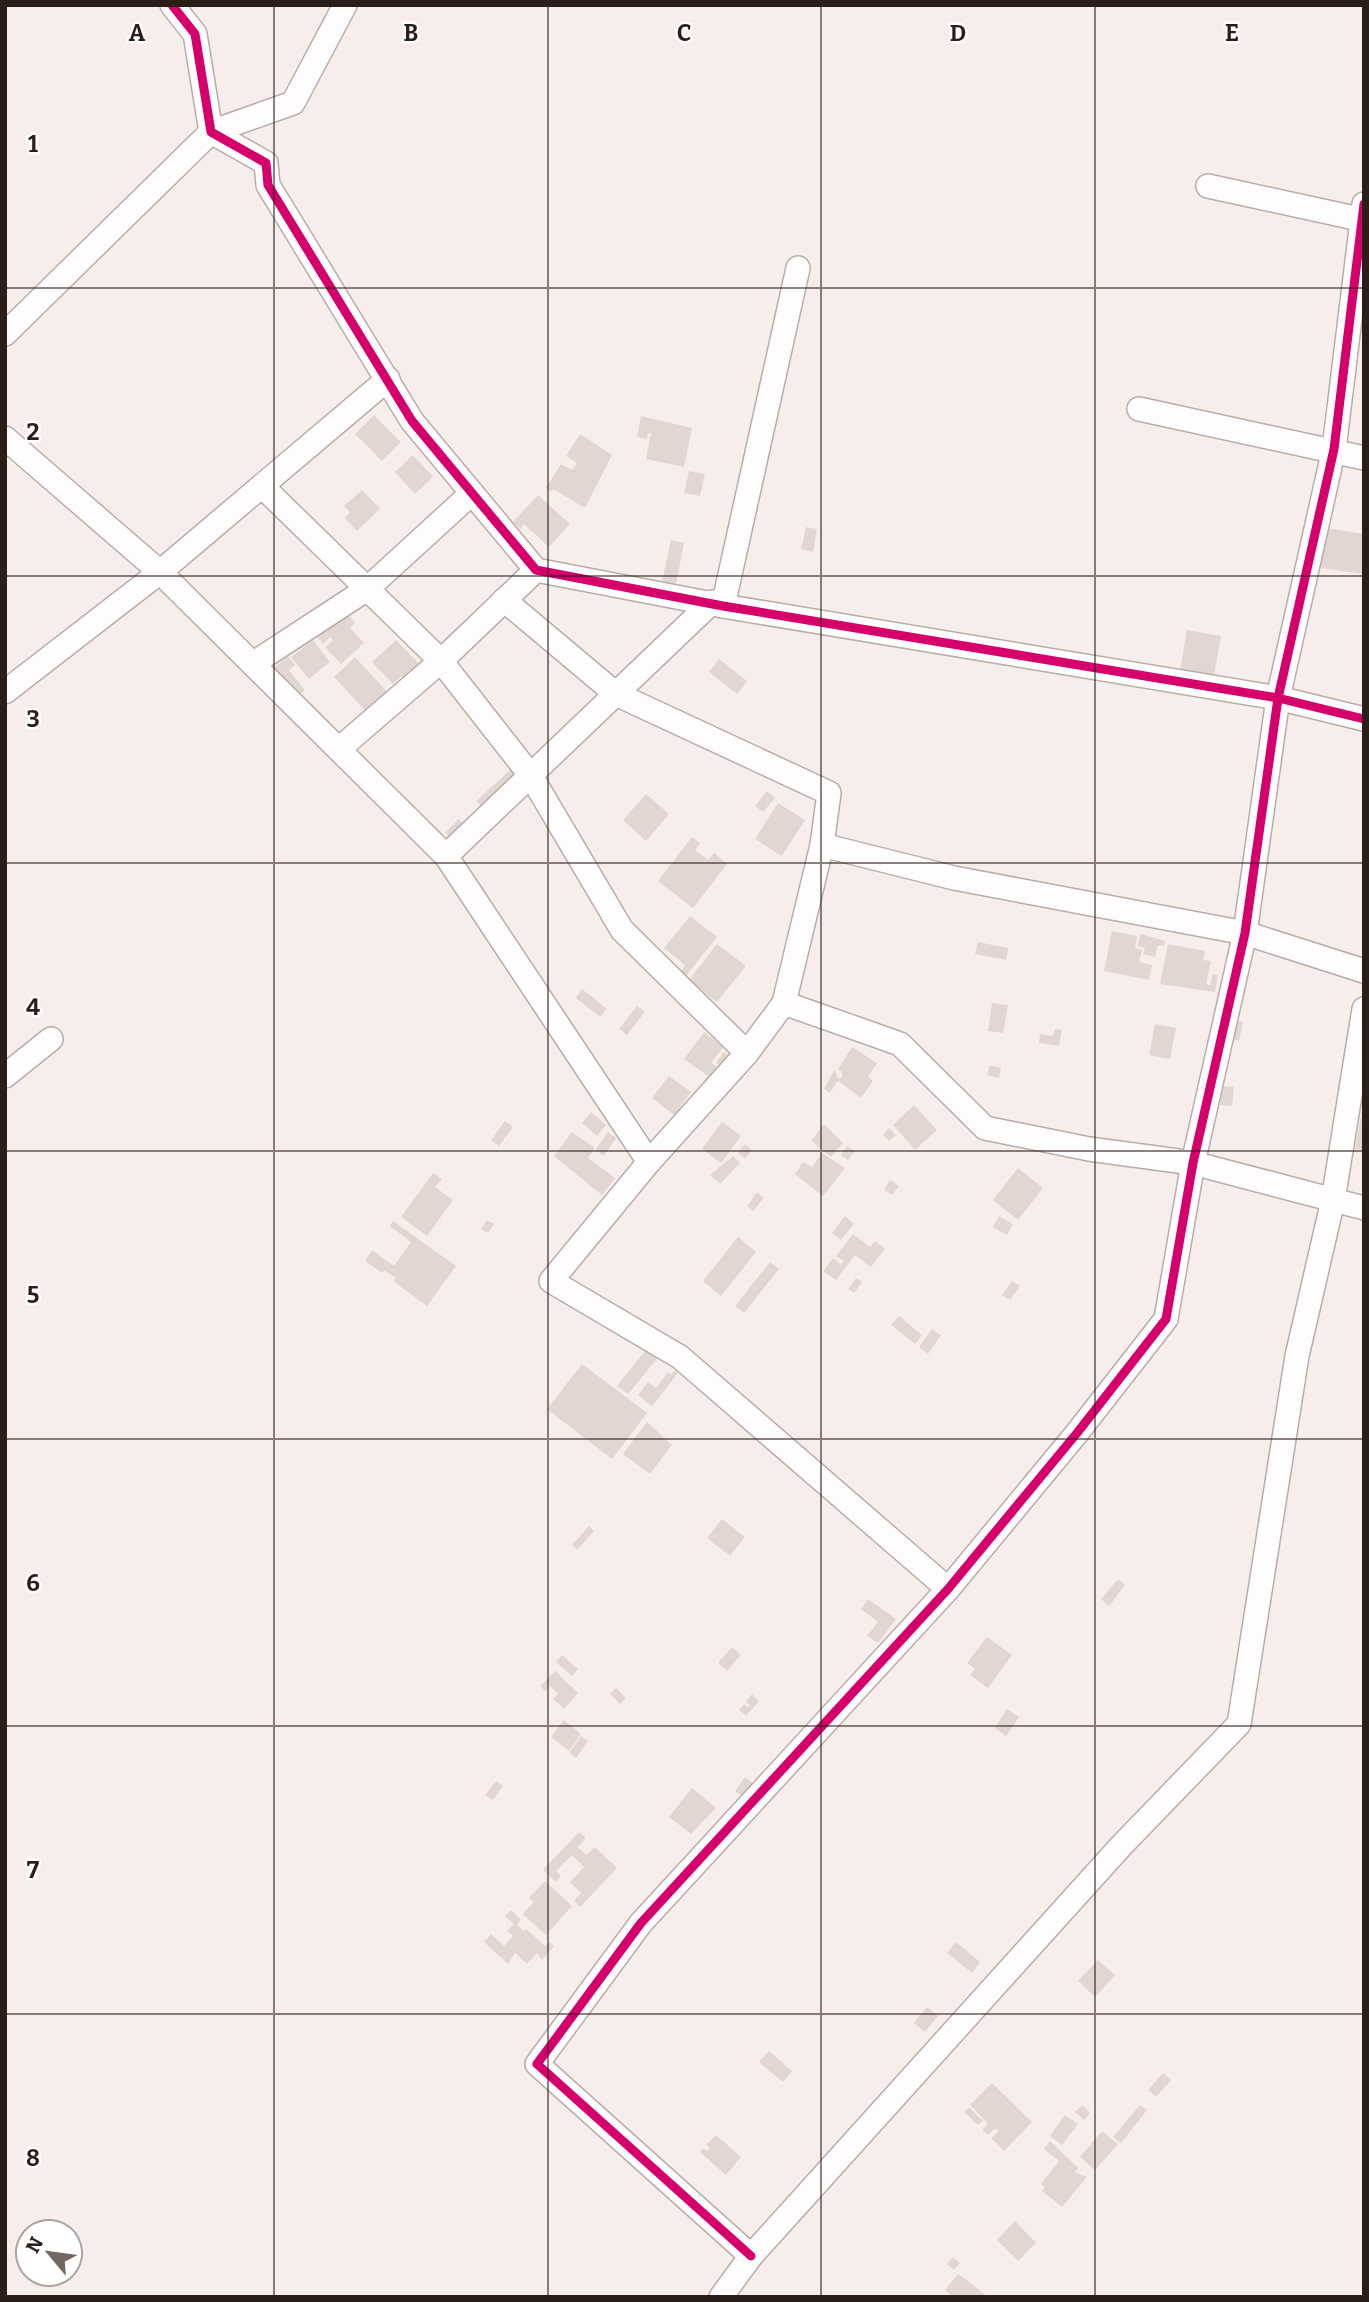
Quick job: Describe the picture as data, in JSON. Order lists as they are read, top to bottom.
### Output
{
  "north": "top left",
  "grid": {
    "columns": [
      "A",
      "B",
      "C",
      "D",
      "E"
    ],
    "rows": [
      "1",
      "2",
      "3",
      "4",
      "5",
      "6",
      "7",
      "8"
    ]
  }
}
